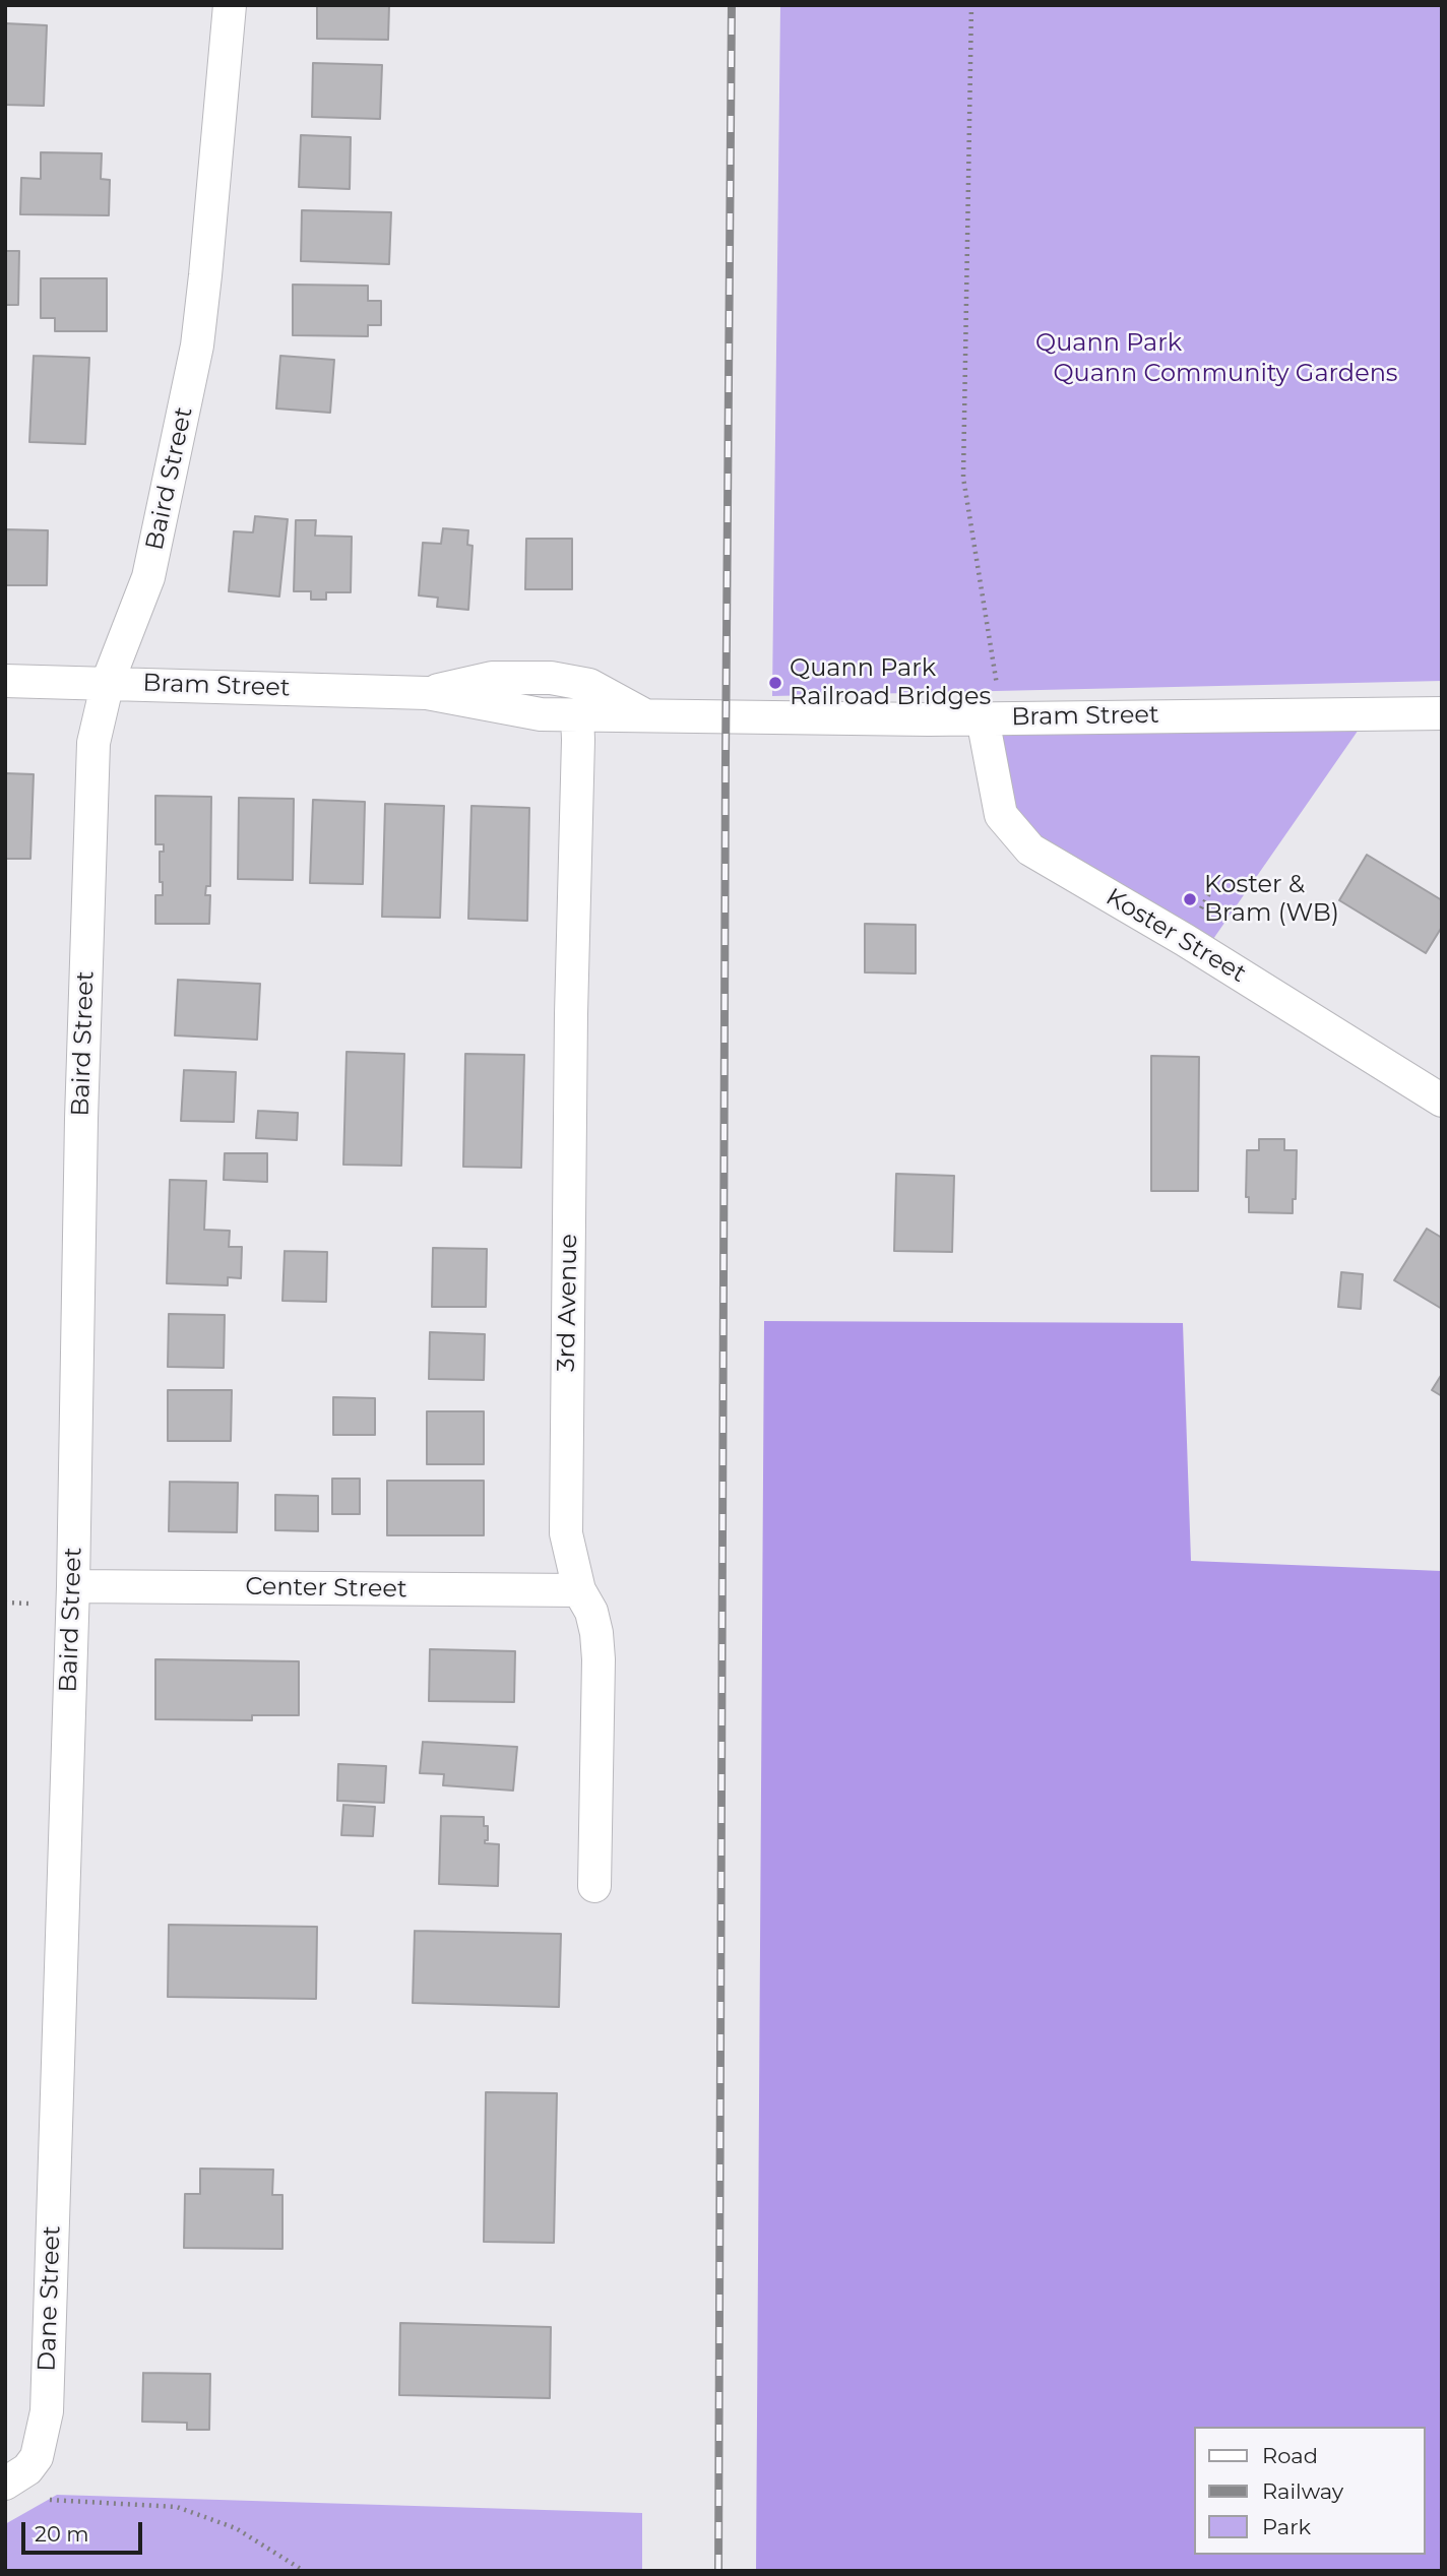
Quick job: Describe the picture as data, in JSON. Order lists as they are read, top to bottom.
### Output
{
  "streets": {
    "street": [
      "Baird Street",
      "Bram Street",
      "Koster Street",
      "3rd Avenue",
      "Center Street",
      "Dane Street"
    ]
  },
  "crossings": [
    ["Baird Street", "Bram Street"],
    ["Baird Street", "Center Street"],
    ["Baird Street", "Dane Street"],
    ["Bram Street", "Koster Street"],
    ["Bram Street", "3rd Avenue"],
    ["3rd Avenue", "Center Street"]
  ],
  "parks": ["Quann Park", "Quann Community Gardens"],
  "places": ["Quann Park Railroad Bridges", "Koster & Bram (WB)"],
  "legend": ["Road", "Railway", "Park"],
  "scale_bar": "20 m"
}
